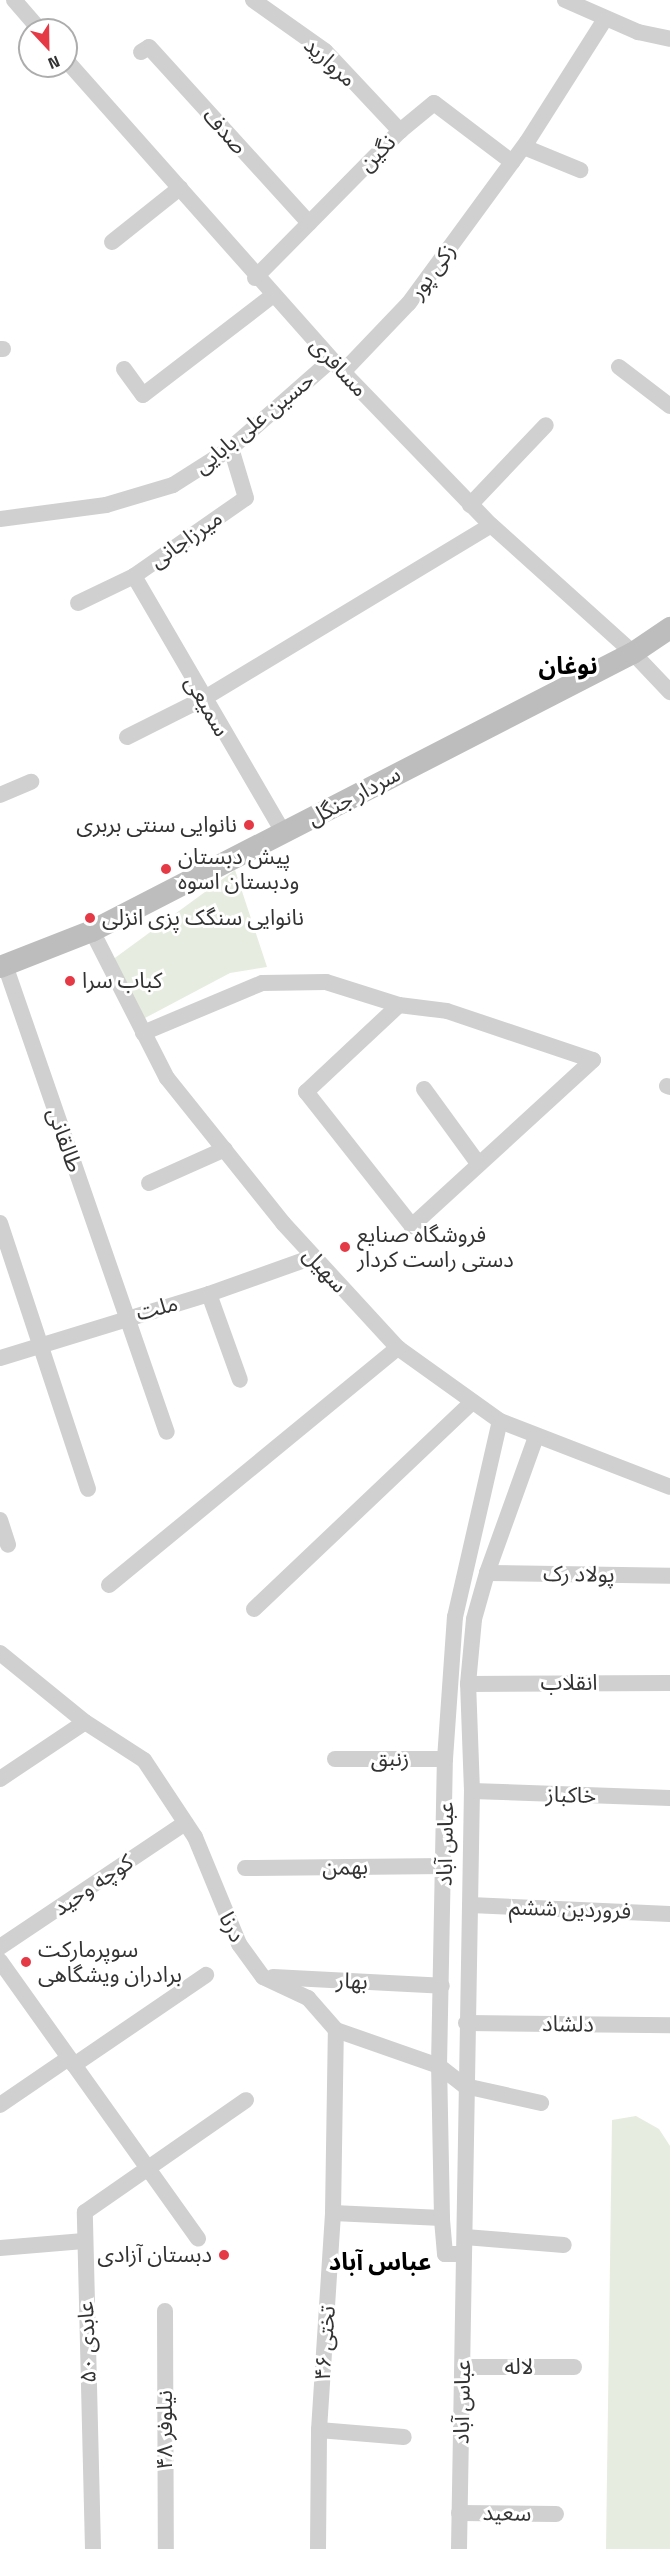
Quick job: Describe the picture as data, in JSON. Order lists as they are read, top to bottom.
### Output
{
  "streets": {
    "main road": ["سردار جنگل"],
    "street": [
      "مروارید",
      "صدف",
      "نگین",
      "زکی پور",
      "مسافری",
      "حسین علی بابایی",
      "میرزاجانی",
      "سمیعی",
      "طالقانی",
      "سهیل",
      "ملت",
      "پولاد رک",
      "انقلاب",
      "زنبق",
      "خاکباز",
      "عباس آباد",
      "بهمن",
      "کوچه وحید",
      "فروردین ششم",
      "درنا",
      "بهار",
      "دلشاد",
      "عابدی ۵۰",
      "تختی ۴۶",
      "لاله",
      "نیلوفر ۴۸",
      "سعید"
    ]
  },
  "crossings": [
    ["مروارید", "نگین"],
    ["صدف", "نگین"],
    ["نگین", "زکی پور"],
    ["نگین", "مسافری"],
    ["زکی پور", "مسافری"],
    ["زکی پور", "حسین علی بابایی"],
    ["مسافری", "حسین علی بابایی"],
    ["مسافری", "سردار جنگل"],
    ["حسین علی بابایی", "میرزاجانی"],
    ["میرزاجانی", "سمیعی"],
    ["سمیعی", "سردار جنگل"],
    ["سردار جنگل", "طالقانی"],
    ["سردار جنگل", "سهیل"],
    ["طالقانی", "ملت"],
    ["سهیل", "ملت"],
    ["سهیل", "عباس آباد"],
    ["پولاد رک", "عباس آباد"],
    ["انقلاب", "عباس آباد"],
    ["زنبق", "عباس آباد"],
    ["خاکباز", "عباس آباد"],
    ["عباس آباد", "بهمن"],
    ["عباس آباد", "فروردین ششم"],
    ["عباس آباد", "درنا"],
    ["عباس آباد", "بهار"],
    ["عباس آباد", "دلشاد"],
    ["عباس آباد", "لاله"],
    ["عباس آباد", "سعید"],
    ["کوچه وحید", "درنا"],
    ["درنا", "بهار"],
    ["درنا", "تختی ۴۶"]
  ],
  "districts": ["نوغان", "عباس آباد"],
  "places": [
    "نانوایی سنتی بربری",
    "پیش دبستان ودبستان اسوه",
    "نانوایی سنگک پزی انزلی",
    "کباب سرا",
    "فروشگاه صنایع دستی راست کردار",
    "سوپرمارکت برادران ویشگاهی",
    "دبستان آزادی"
  ],
  "north": "bottom"
}
